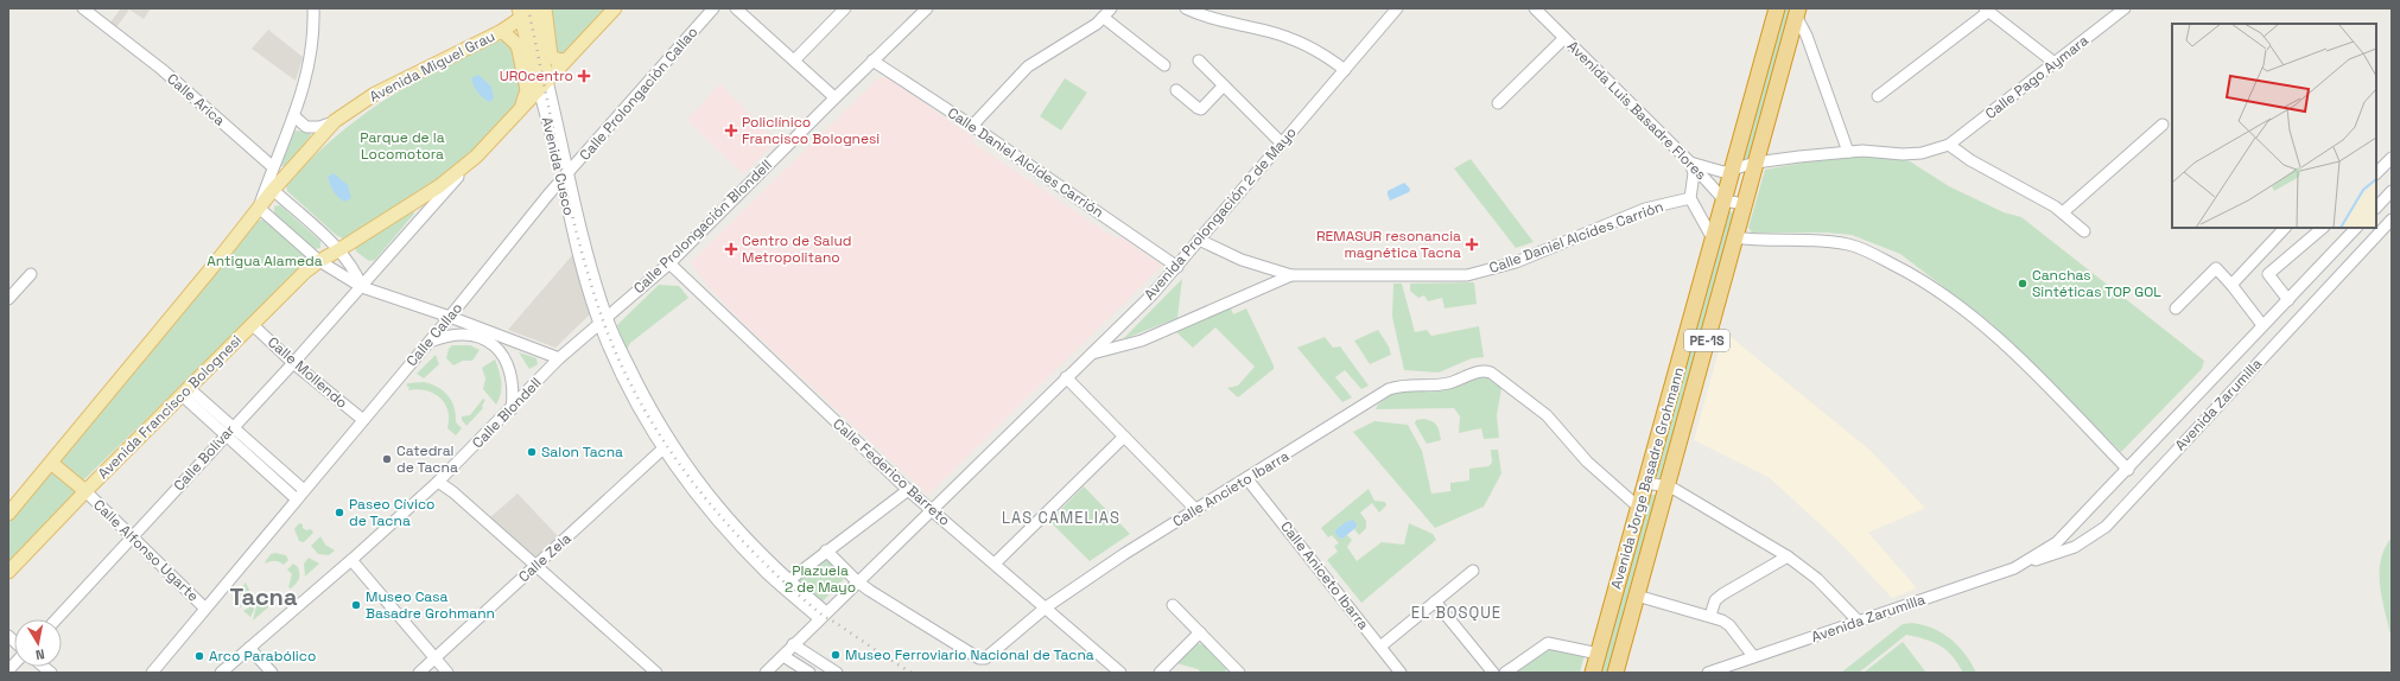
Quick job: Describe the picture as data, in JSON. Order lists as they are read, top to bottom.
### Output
{
  "streets": {
    "highway": ["PE-1S", "Avenida Jorge Basadre Grohmann"],
    "main road": ["Avenida Miguel Grau", "Avenida Cusco", "Avenida Francisco Bolognesi"],
    "street": [
      "Calle Pago Aymara",
      "Calle Prolongación Callao",
      "Calle Arica",
      "Avenida Luis Basadre Flores",
      "Calle Daniel Alcídes Carrión",
      "Avenida Prolongación 2 de Mayo",
      "Calle Prolongación Blondell",
      "Calle Callao",
      "Calle Mollendo",
      "Avenida Zarumilla",
      "Calle Blondell",
      "Calle Bolívar",
      "Calle Federico Barreto",
      "Calle Ancieto Ibarra",
      "Calle Alfonso Ugarte",
      "Calle Zela",
      "Calle Aniceto Ibarra"
    ]
  },
  "crossings": [
    ["Avenida Miguel Grau", "Avenida Cusco"],
    ["Calle Prolongación Callao", "Avenida Cusco"],
    ["Calle Prolongación Callao", "Calle Callao"],
    ["Avenida Luis Basadre Flores", "Avenida Jorge Basadre Grohmann"],
    ["Calle Daniel Alcídes Carrión", "Avenida Prolongación 2 de Mayo"],
    ["Calle Daniel Alcídes Carrión", "Calle Prolongación Blondell"],
    ["Avenida Cusco", "Avenida Prolongación 2 de Mayo"],
    ["Avenida Cusco", "Calle Prolongación Blondell"],
    ["Avenida Cusco", "Calle Callao"],
    ["Avenida Cusco", "Calle Blondell"],
    ["Avenida Cusco", "Calle Zela"],
    ["Avenida Prolongación 2 de Mayo", "Calle Federico Barreto"],
    ["Avenida Prolongación 2 de Mayo", "Calle Ancieto Ibarra"],
    ["Calle Prolongación Blondell", "Calle Blondell"],
    ["Calle Prolongación Blondell", "Calle Federico Barreto"],
    ["Calle Callao", "Calle Mollendo"],
    ["Calle Callao", "Calle Alfonso Ugarte"],
    ["Calle Mollendo", "Avenida Francisco Bolognesi"],
    ["Calle Mollendo", "Calle Bolívar"],
    ["Avenida Francisco Bolognesi", "Calle Alfonso Ugarte"],
    ["Calle Bolívar", "Calle Alfonso Ugarte"],
    ["Calle Federico Barreto", "Calle Ancieto Ibarra"],
    ["Avenida Jorge Basadre Grohmann", "Calle Ancieto Ibarra"],
    ["Calle Ancieto Ibarra", "Calle Aniceto Ibarra"]
  ],
  "districts": ["LAS CAMELIAS", "Tacna", "EL BOSQUE"],
  "parks": ["Parque de la Locomotora", "Antigua Alameda", "Plazuela 2 de Mayo"],
  "places": {
    "health": [
      "UROcentro",
      "Policlínico Francisco Bolognesi",
      "REMASUR resonancia magnética Tacna",
      "Centro de Salud Metropolitano"
    ],
    "other": [
      "Canchas Sintéticas TOP GOL",
      "Salon Tacna",
      "Catedral de Tacna",
      "Paseo Cívico de Tacna",
      "Museo Casa Basadre Grohmann",
      "Museo Ferroviario Nacional de Tacna",
      "Arco Parabólico"
    ]
  },
  "north": "bottom"
}
